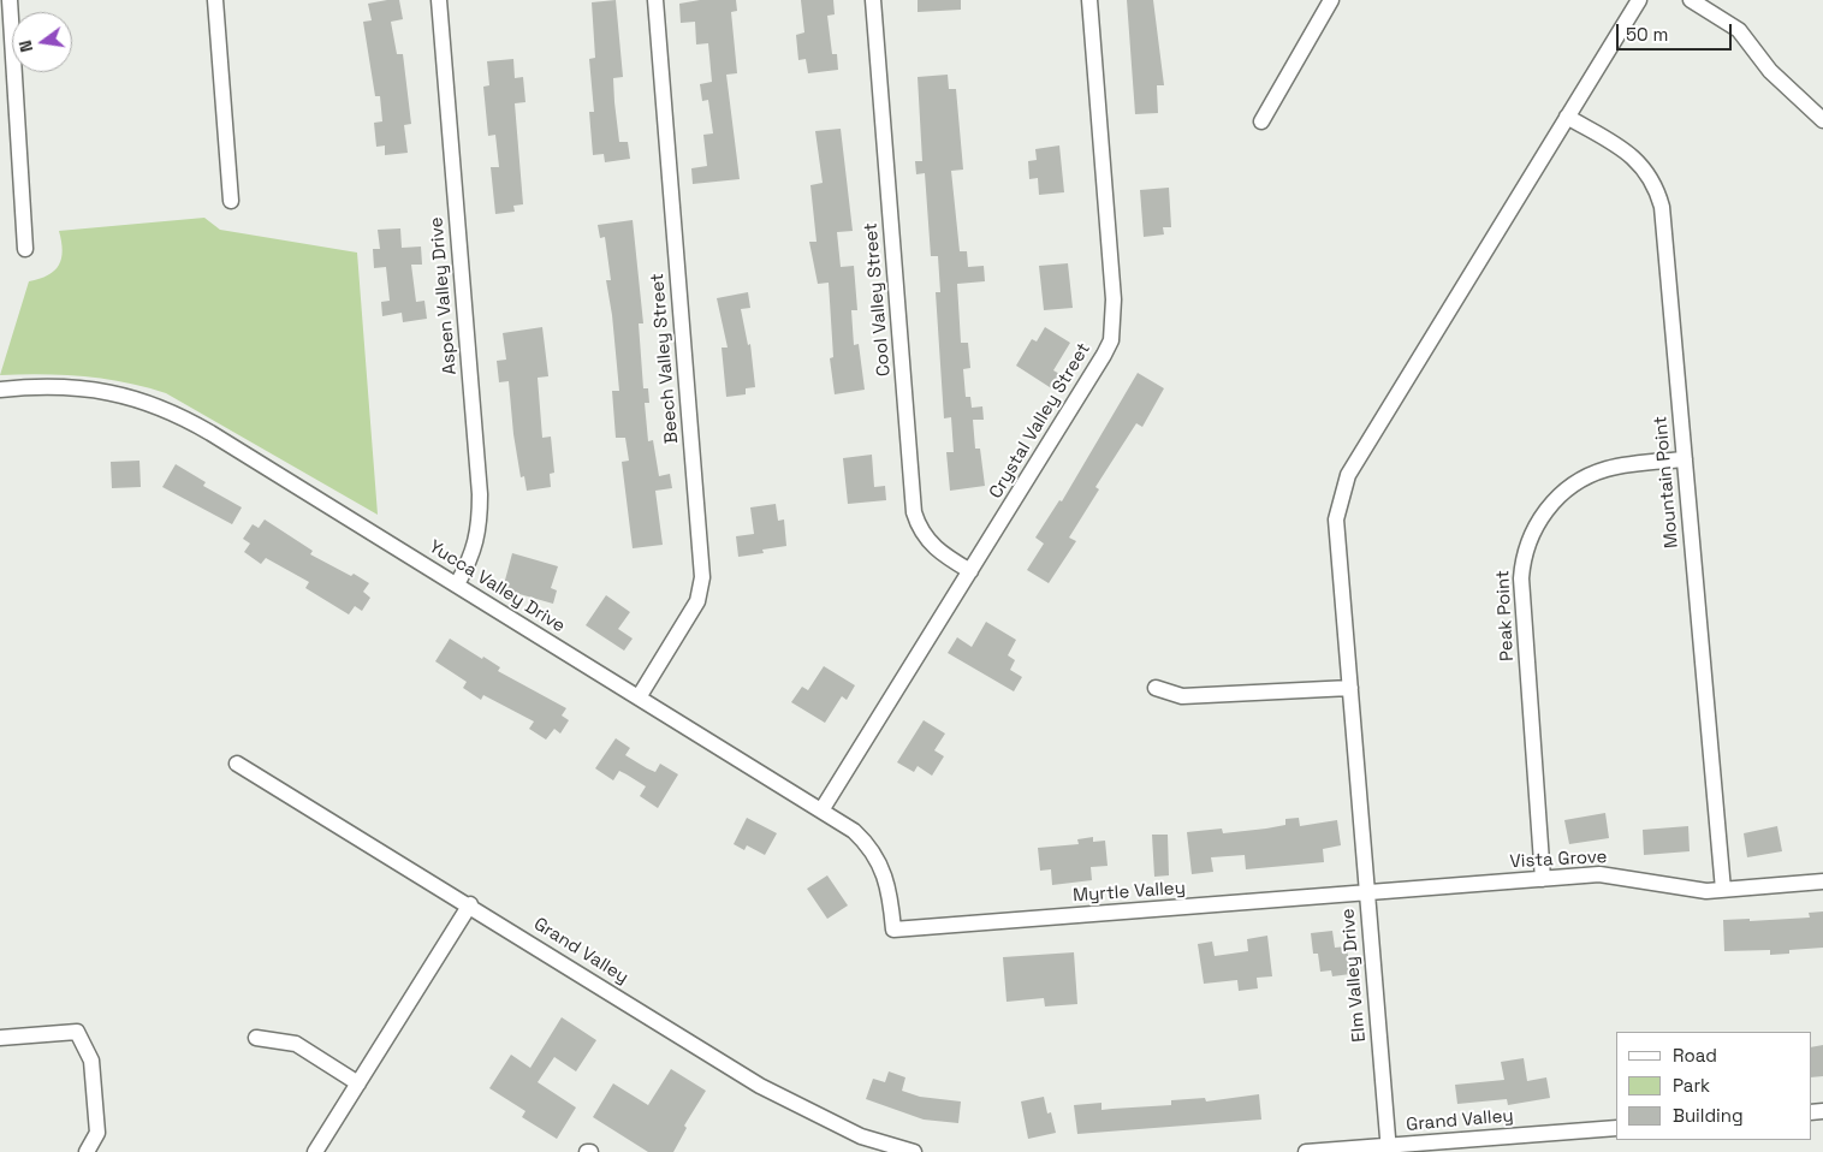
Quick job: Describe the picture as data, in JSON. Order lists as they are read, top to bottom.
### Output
{
  "streets": {
    "street": [
      "Aspen Valley Drive",
      "Cool Valley Street",
      "Beech Valley Street",
      "Crystal Valley Street",
      "Mountain Point",
      "Yucca Valley Drive",
      "Peak Point",
      "Vista Grove",
      "Myrtle Valley",
      "Grand Valley",
      "Elm Valley Drive"
    ]
  },
  "crossings": [
    ["Aspen Valley Drive", "Yucca Valley Drive"],
    ["Cool Valley Street", "Crystal Valley Street"],
    ["Beech Valley Street", "Yucca Valley Drive"],
    ["Crystal Valley Street", "Yucca Valley Drive"],
    ["Mountain Point", "Peak Point"],
    ["Mountain Point", "Vista Grove"],
    ["Mountain Point", "Elm Valley Drive"],
    ["Yucca Valley Drive", "Myrtle Valley"],
    ["Peak Point", "Vista Grove"],
    ["Vista Grove", "Myrtle Valley"],
    ["Vista Grove", "Elm Valley Drive"],
    ["Myrtle Valley", "Elm Valley Drive"],
    ["Grand Valley", "Elm Valley Drive"]
  ],
  "legend": ["Road", "Park", "Building"],
  "scale_bar": "50 m",
  "north": "left"
}
